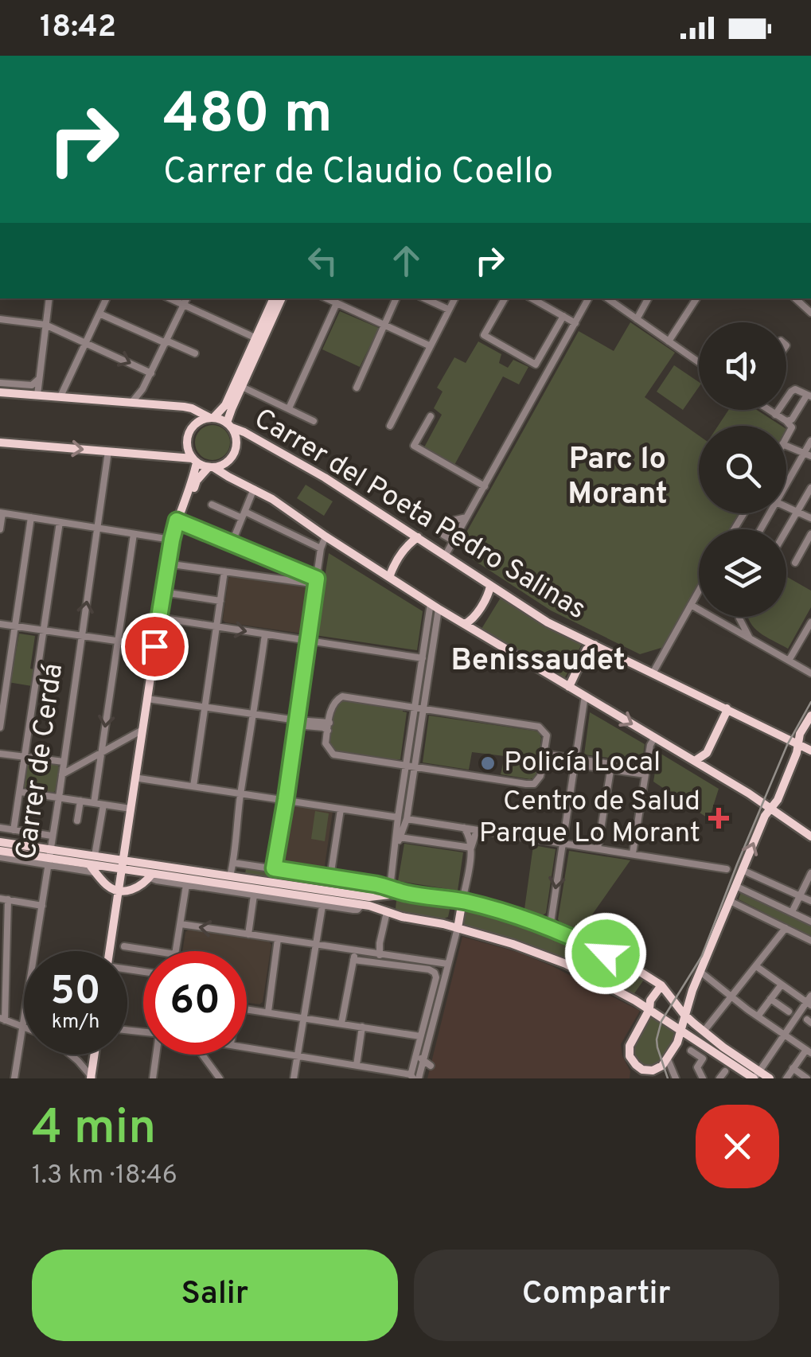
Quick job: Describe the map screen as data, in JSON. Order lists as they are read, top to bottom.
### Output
{
  "streets": {
    "main road": ["Carrer del Poeta Pedro Salinas"],
    "street": ["Carrer de Cerdá"]
  },
  "districts": ["Parc lo Morant", "Benissaudet"],
  "places": {
    "other": ["Policía Local"],
    "health": ["Centro de Salud Parque Lo Morant"]
  },
  "page": {
    "status": "18:42",
    "turn": ["480 m", "Carrer de Claudio Coello"],
    "speed": "50 km/h",
    "limit": "60",
    "heading": ["4 min", "1.3 km · 18:46"],
    "buttons": ["Salir", "Compartir"]
  }
}
